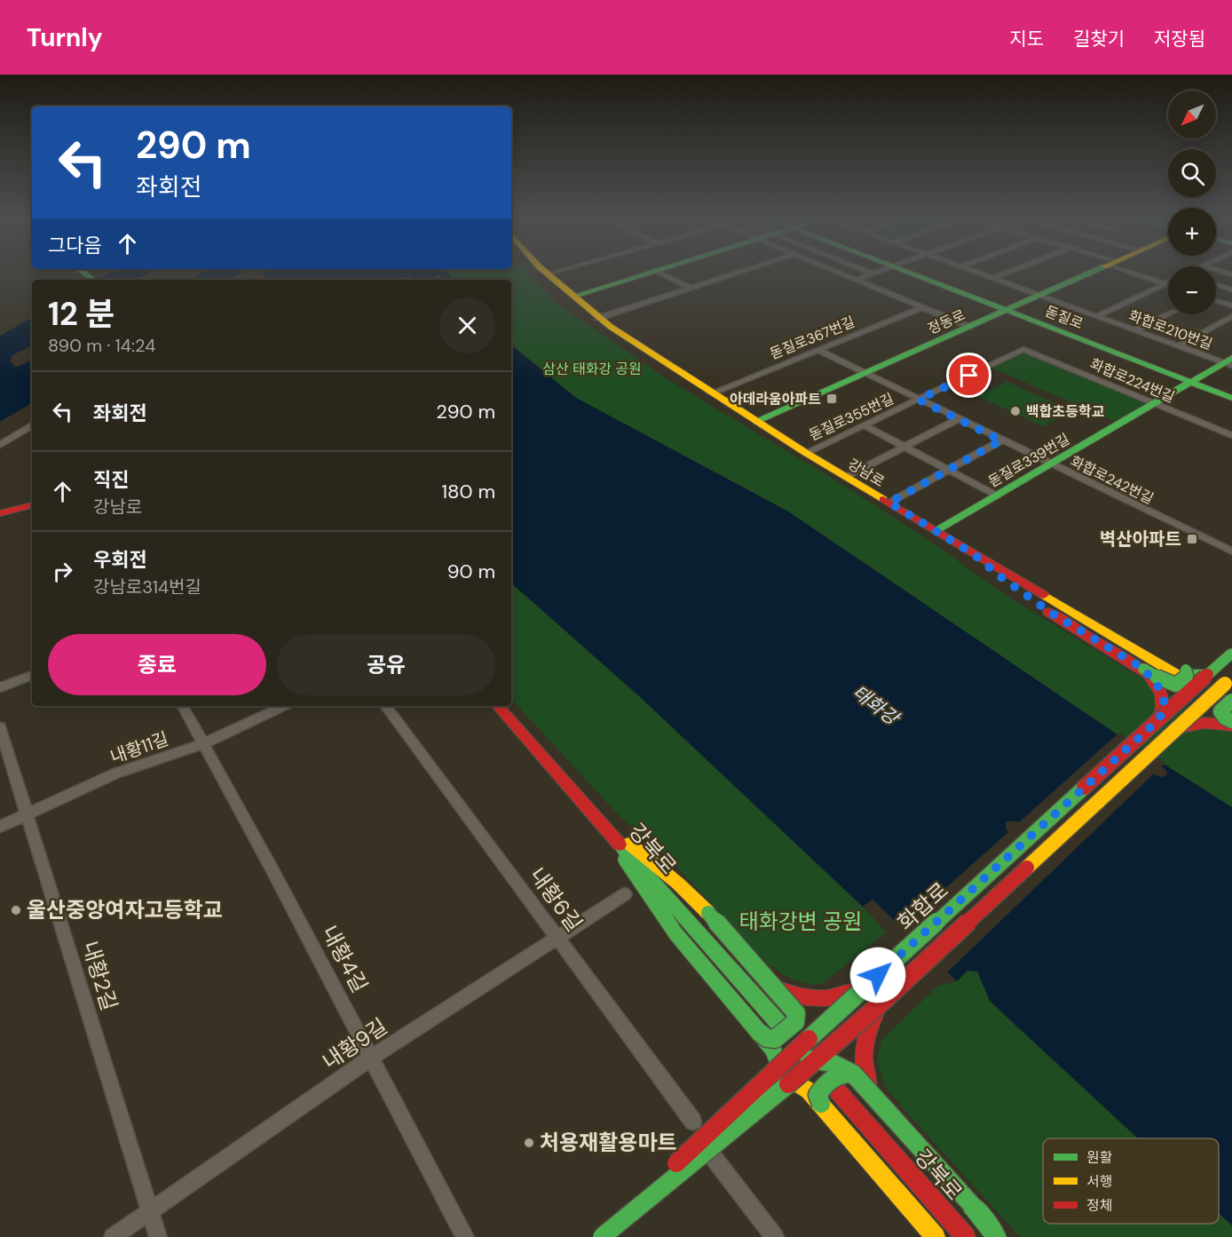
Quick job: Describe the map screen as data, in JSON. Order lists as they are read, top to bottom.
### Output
{
  "streets": {
    "main road": [
      "돋질로",
      "정동로",
      "돋질로339번길",
      "강남로",
      "강북로",
      "화합로"
    ],
    "street": [
      "화합로210번길",
      "돋질로367번길",
      "화합로224번길",
      "돋질로355번길",
      "화합로242번길",
      "내황11길",
      "내황6길",
      "내황4길",
      "내황2길",
      "내황9길"
    ]
  },
  "crossings": [
    ["돋질로", "정동로"],
    ["돋질로", "돋질로339번길"],
    ["정동로", "화합로210번길"],
    ["정동로", "강남로"],
    ["정동로", "화합로242번길"],
    ["화합로210번길", "돋질로339번길"],
    ["돋질로367번길", "강남로"],
    ["돋질로367번길", "화합로242번길"],
    ["화합로224번길", "돋질로355번길"],
    ["화합로224번길", "돋질로339번길"],
    ["돋질로355번길", "강남로"],
    ["돋질로355번길", "화합로242번길"],
    ["돋질로339번길", "강남로"],
    ["돋질로339번길", "화합로242번길"],
    ["내황11길", "내황4길"],
    ["내황11길", "내황2길"],
    ["내황6길", "내황9길"],
    ["내황4길", "내황9길"],
    ["내황2길", "내황9길"]
  ],
  "water": ["태화강"],
  "parks": ["삼산 태화강 공원", "태화강변 공원"],
  "places": {
    "transit": ["아데라움아파트", "벽산아파트"],
    "other": ["백합초등학교", "울산중앙여자고등학교", "처용재활용마트"]
  },
  "legend": ["원활", "서행", "정체"],
  "north": "bottom left",
  "page": {
    "header": "Turnly",
    "nav": ["지도", "길찾기", "저장됨"],
    "map_buttons": ["+", "−"],
    "turn": ["290 m", "좌회전"],
    "then": "그다음",
    "heading": ["12 분", "890 m · 14:24"],
    "list": [
      {
        "name": "좌회전",
        "value": "290 m"
      },
      {
        "name": "직진",
        "note": "강남로",
        "value": "180 m"
      },
      {
        "name": "우회전",
        "note": "강남로314번길",
        "value": "90 m"
      }
    ],
    "buttons": ["종료", "공유"]
  }
}
